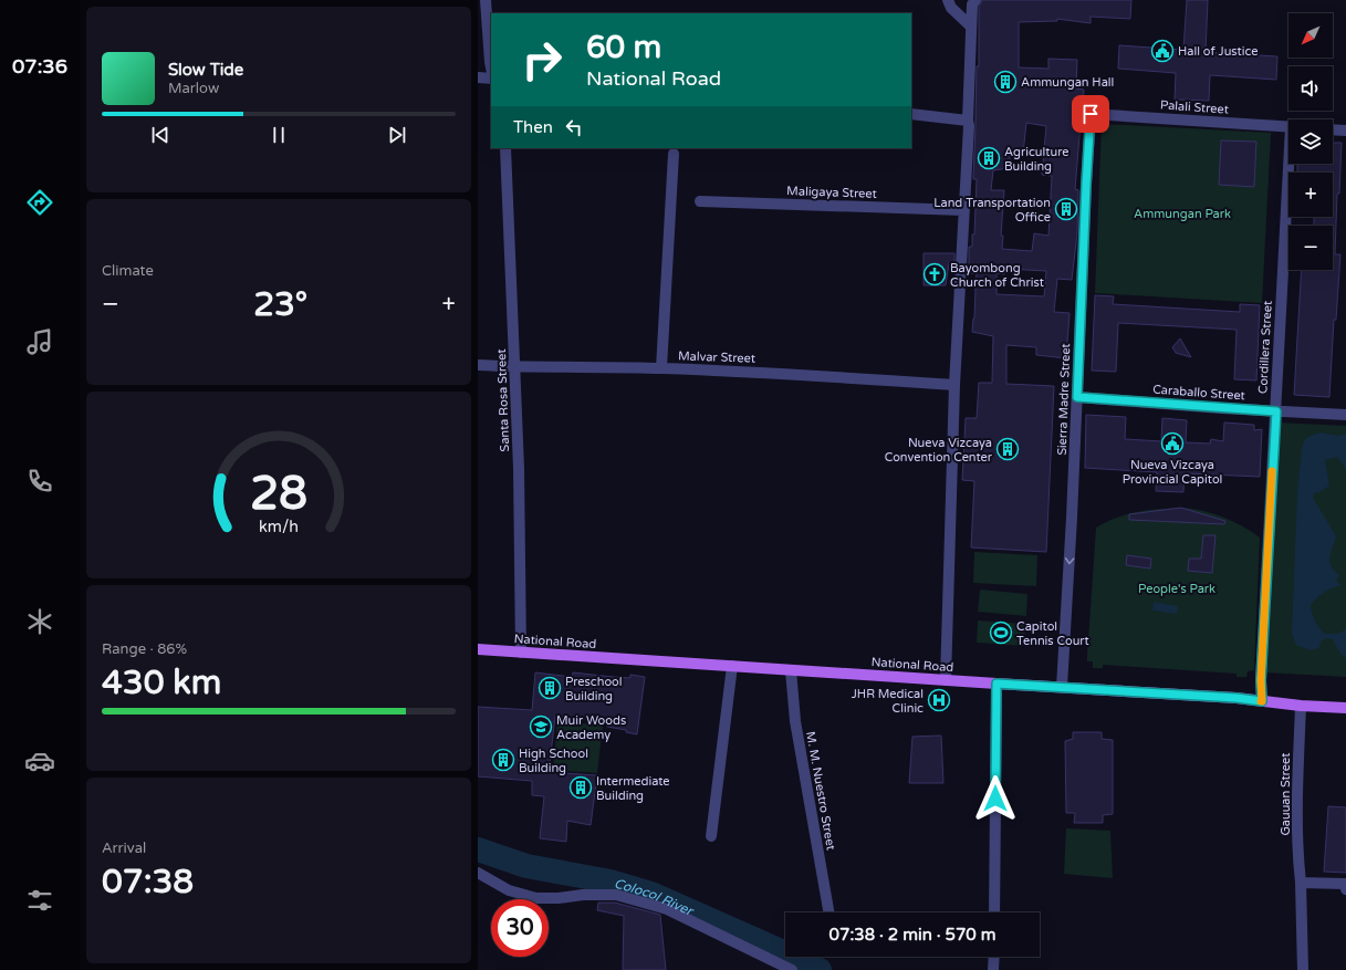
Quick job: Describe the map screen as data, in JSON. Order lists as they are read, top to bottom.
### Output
{
  "streets": {
    "main road": ["National Road"],
    "street": [
      "Palali Street",
      "Maligaya Street",
      "Cordillera Street",
      "Malvar Street",
      "Caraballo Street",
      "Sierra Madre Street",
      "Santa Rosa Street",
      "M. M. Nuestro Street",
      "Gauuan Street"
    ]
  },
  "crossings": [
    ["Palali Street", "Sierra Madre Street"],
    ["Cordillera Street", "Caraballo Street"],
    ["Cordillera Street", "National Road"],
    ["Malvar Street", "Santa Rosa Street"],
    ["Caraballo Street", "Sierra Madre Street"],
    ["Sierra Madre Street", "National Road"],
    ["Santa Rosa Street", "National Road"],
    ["National Road", "M. M. Nuestro Street"],
    ["National Road", "Gauuan Street"]
  ],
  "one_way": ["Sierra Madre Street"],
  "water": ["Colocol River"],
  "parks": ["Ammungan Park", "People's Park"],
  "places": {
    "public building": ["Hall of Justice", "Nueva Vizcaya Provincial Capitol"],
    "building": [
      "Ammungan Hall",
      "Agriculture Building",
      "Land Transportation Office",
      "Nueva Vizcaya Convention Center",
      "Preschool Building",
      "High School Building",
      "Intermediate Building"
    ],
    "church": ["Bayombong Church of Christ"],
    "sports": ["Capitol Tennis Court"],
    "hospital": ["JHR Medical Clinic"],
    "school or university": ["Muir Woods Academy"]
  },
  "north": "bottom left",
  "page": {
    "tabs": "07:36",
    "map_buttons": ["+", "−"],
    "turn": ["60 m", "National Road"],
    "song": ["Slow Tide", "Marlow"],
    "then": "Then",
    "tile": [
      "Climate",
      ["Range · 86%", "430 km"],
      ["Arrival", "07:38"]
    ],
    "heat": ["−", "23°", "+"],
    "limit": "30",
    "trip": "07:38 · 2 min · 570 m",
    "gauge": ["28", "km/h"]
  }
}
